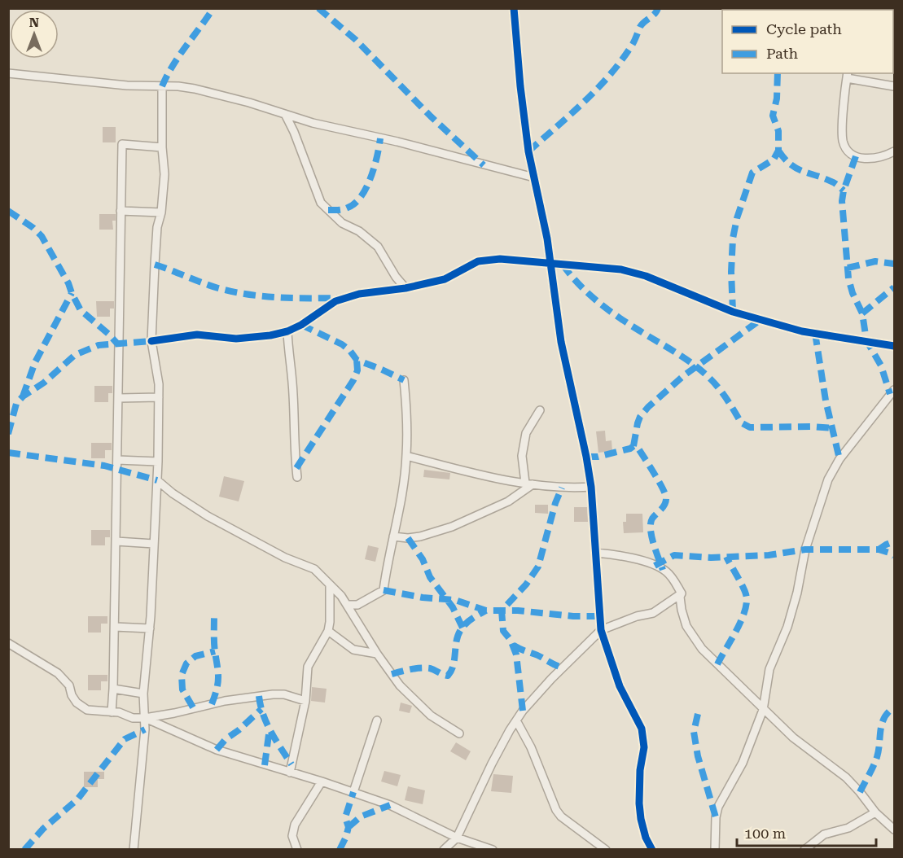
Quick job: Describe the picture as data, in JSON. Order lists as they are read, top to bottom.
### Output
{
  "legend": ["Cycle path", "Path"],
  "scale_bar": "100 m",
  "north": "top"
}
